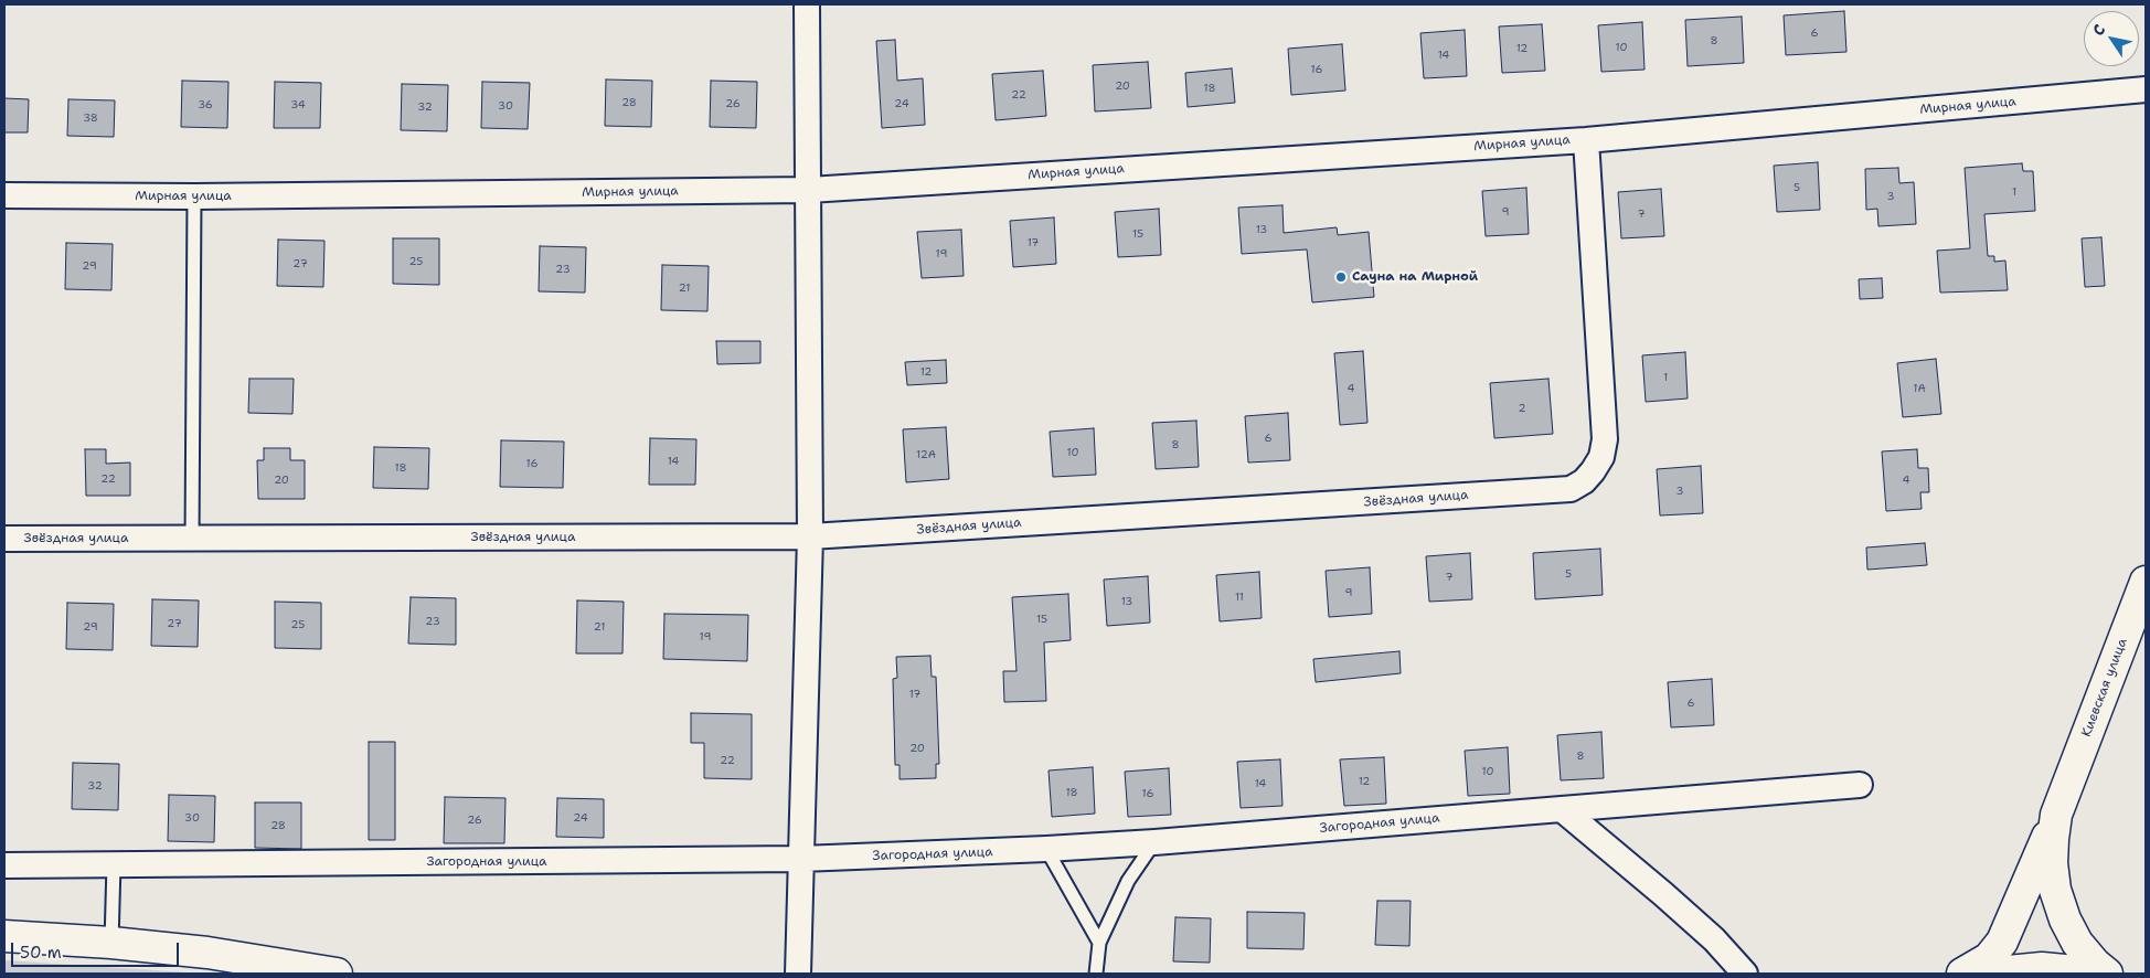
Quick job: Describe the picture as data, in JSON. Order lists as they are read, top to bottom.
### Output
{
  "streets": {
    "street": [
      "Мирная улица",
      "Звёздная улица",
      "Киевская улица",
      "Загородная улица"
    ]
  },
  "crossings": [
    ["Мирная улица", "Звёздная улица"]
  ],
  "places": ["Сауна на Мирной"],
  "house_numbers": [
    "6",
    "8",
    "10",
    "12",
    "14",
    "16",
    "20",
    "18",
    "22",
    "28",
    "26",
    "24",
    "36",
    "34",
    "30",
    "32",
    "38",
    "5",
    "1",
    "3",
    "9",
    "7",
    "13",
    "15",
    "17",
    "19",
    "25",
    "27",
    "29",
    "23",
    "21",
    "12",
    "1",
    "4",
    "1А",
    "2",
    "6",
    "8",
    "10",
    "12А",
    "14",
    "16",
    "18",
    "22",
    "20",
    "4",
    "3",
    "5",
    "7",
    "9",
    "11",
    "13",
    "15",
    "23",
    "27",
    "25",
    "29",
    "21",
    "19",
    "17",
    "6",
    "20",
    "8",
    "22",
    "10",
    "12",
    "14",
    "32",
    "18",
    "16",
    "30",
    "24",
    "26",
    "28"
  ],
  "scale_bar": "50 m",
  "north": "top left"
}
